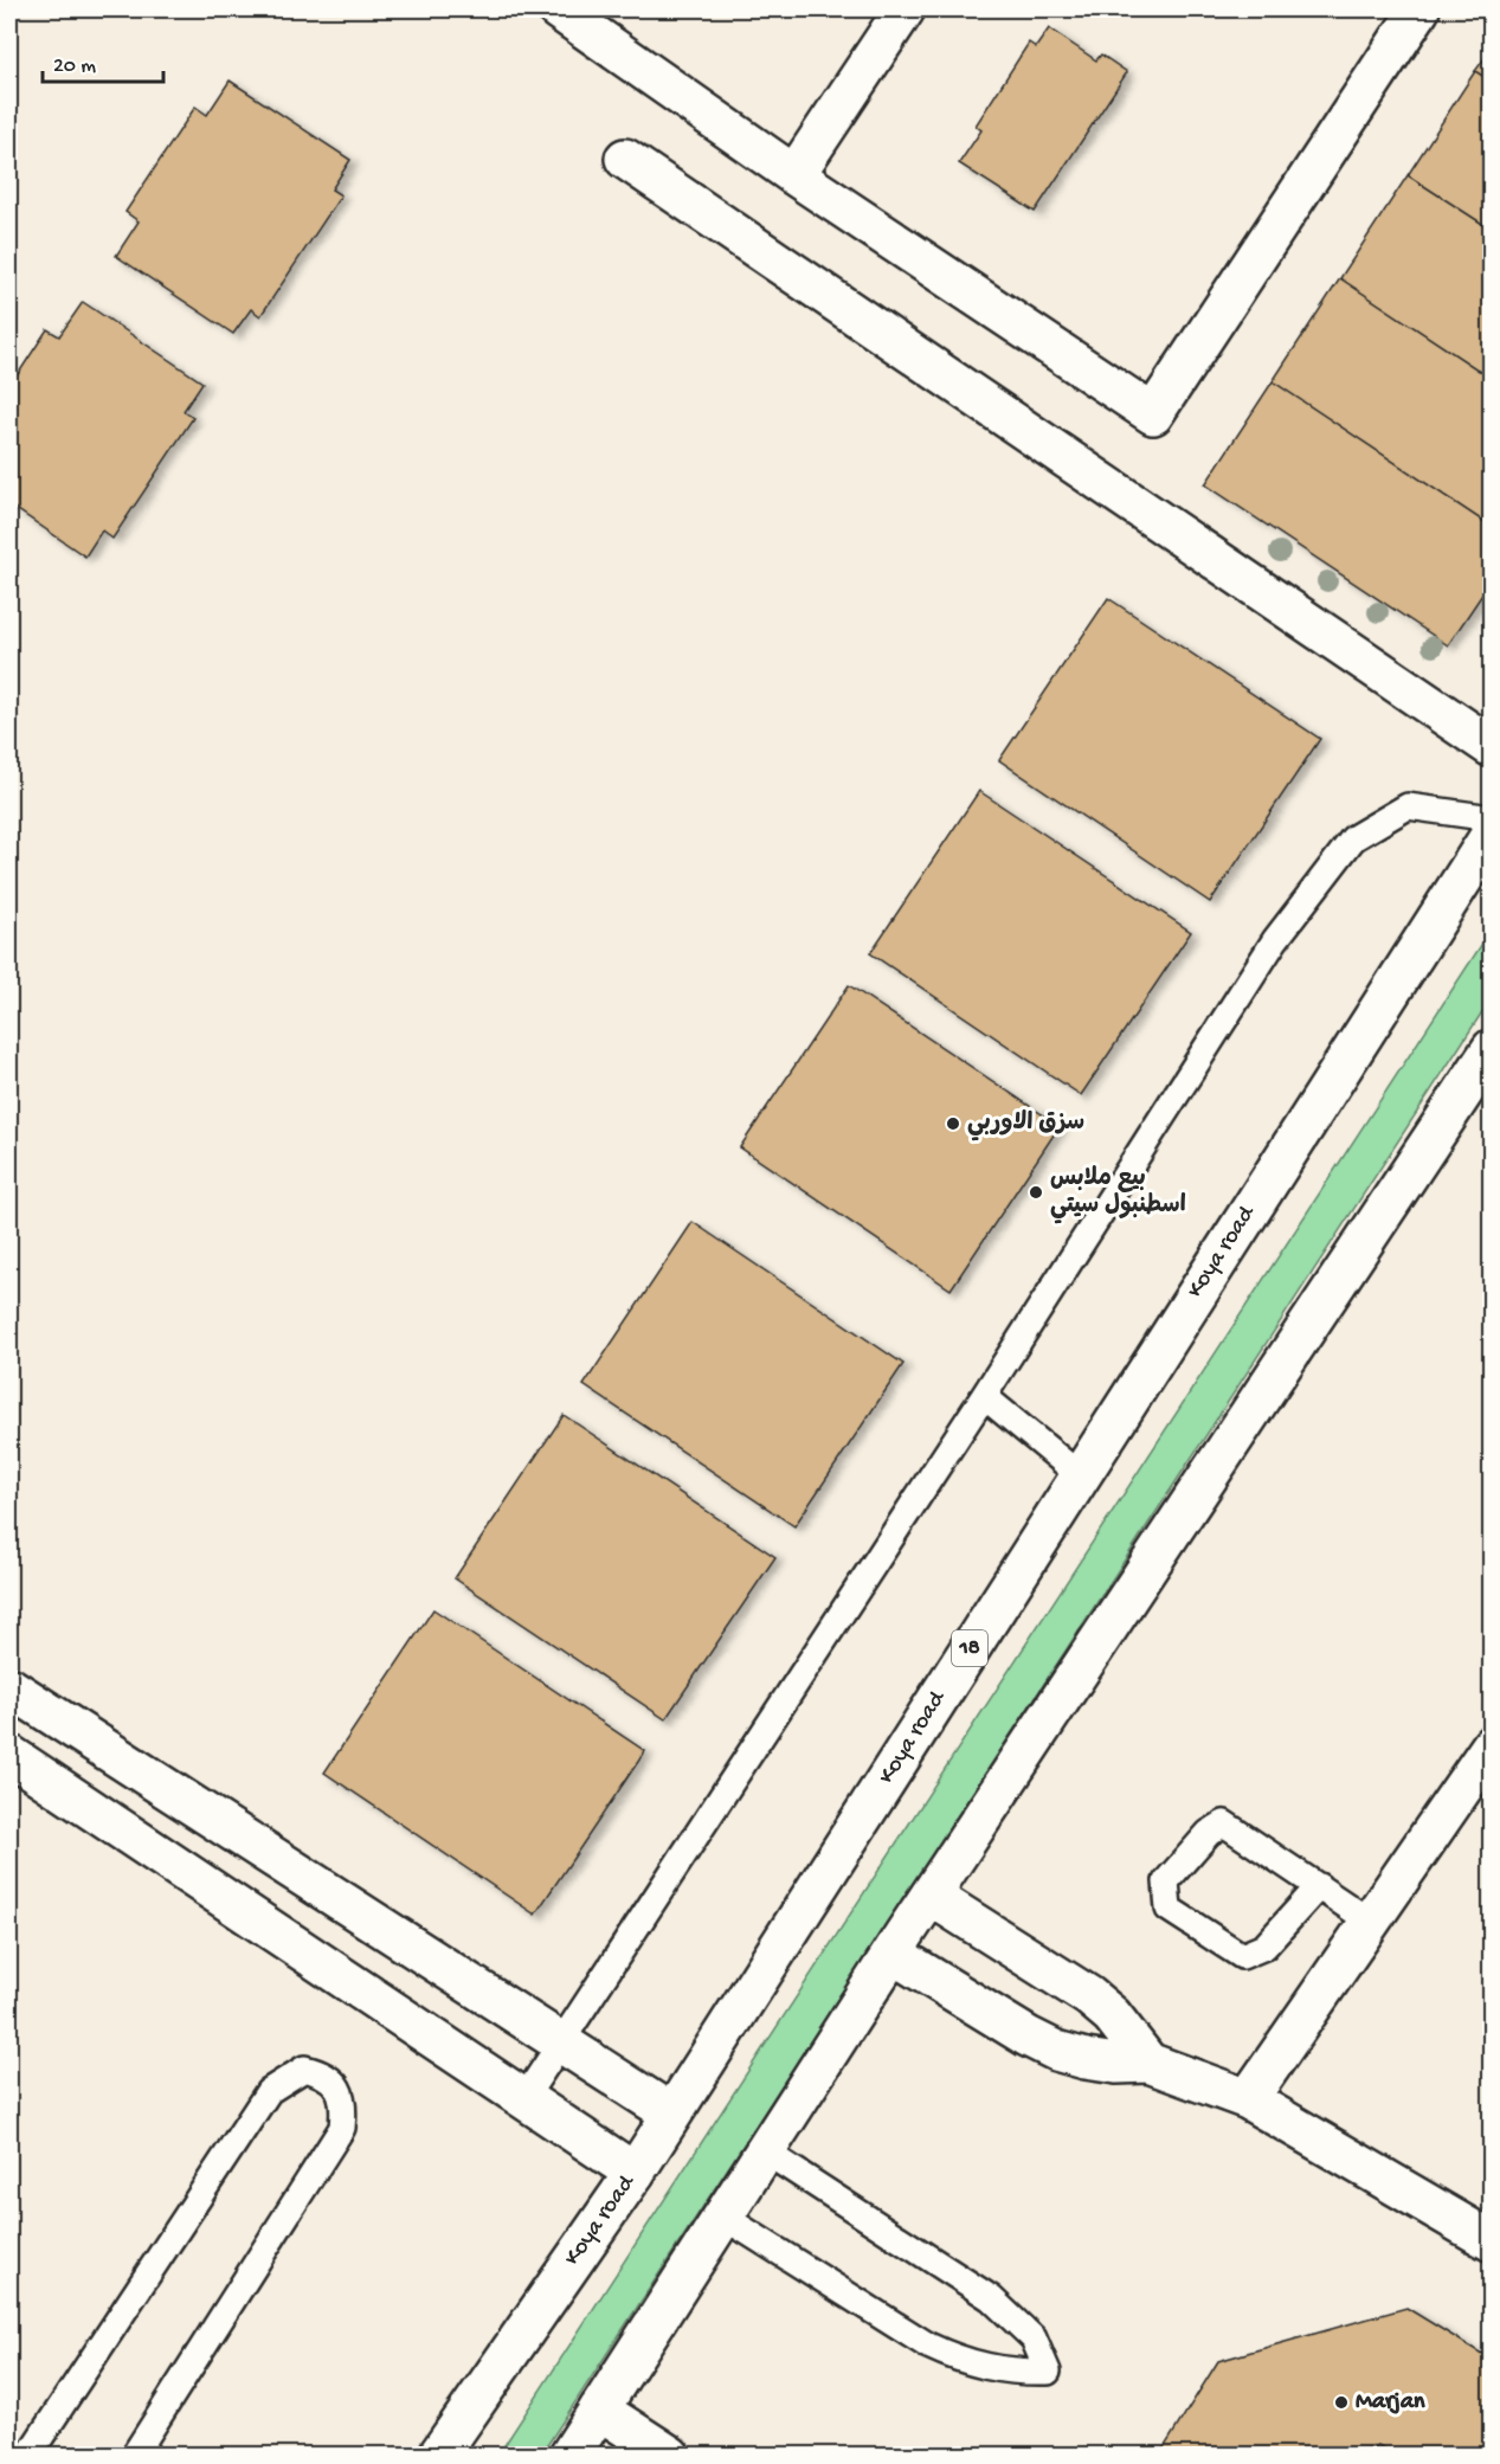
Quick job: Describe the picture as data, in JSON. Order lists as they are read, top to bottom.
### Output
{
  "streets": {
    "main road": ["Koya road", "18"]
  },
  "places": ["سزق الاوربي", "بيع ملابس اسطنبول سيتي", "Marjan"],
  "scale_bar": "20 m"
}
